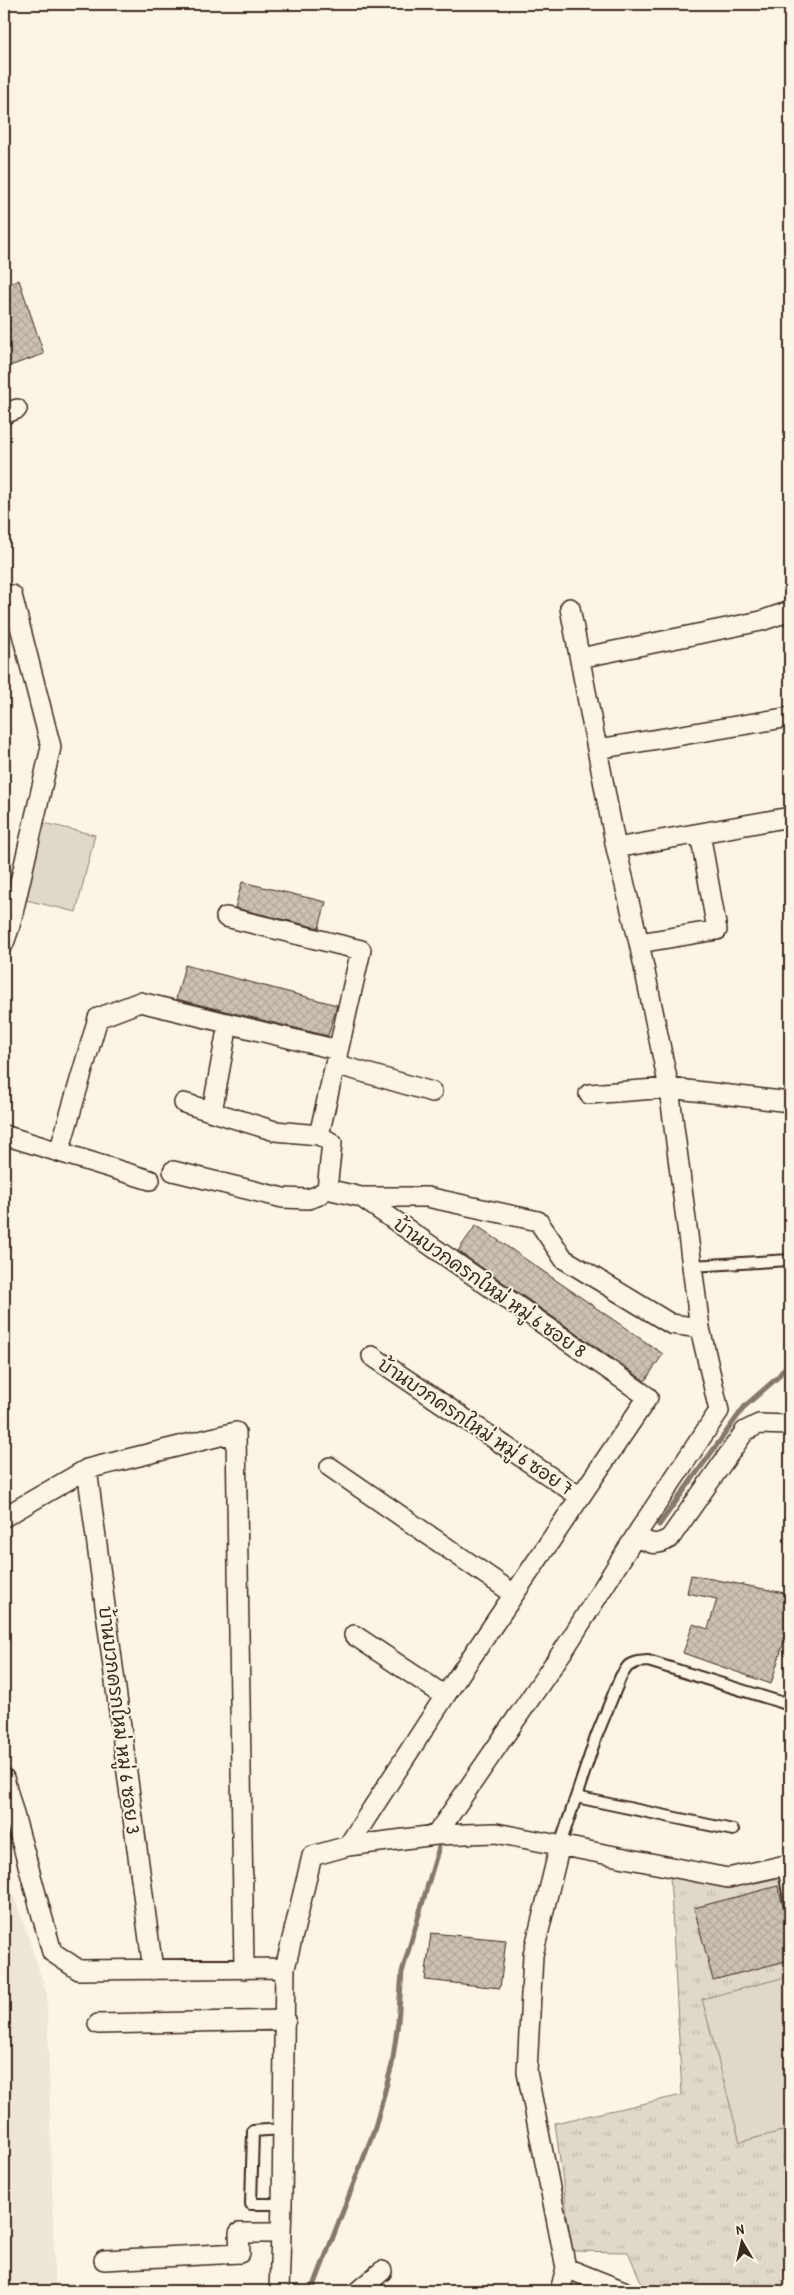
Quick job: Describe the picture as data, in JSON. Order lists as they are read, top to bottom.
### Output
{
  "streets": {
    "street": ["บ้านบวกครกใหม่ หมู่ 6 ซอย 8", "บ้านบวกครกใหม่ หมู่ 6 ซอย 7", "บ้านบวกครกใหม่ หมู่ 6 ซอย 3"]
  },
  "crossings": [
    ["บ้านบวกครกใหม่ หมู่ 6 ซอย 8", "บ้านบวกครกใหม่ หมู่ 6 ซอย 7"]
  ],
  "north": "top"
}
